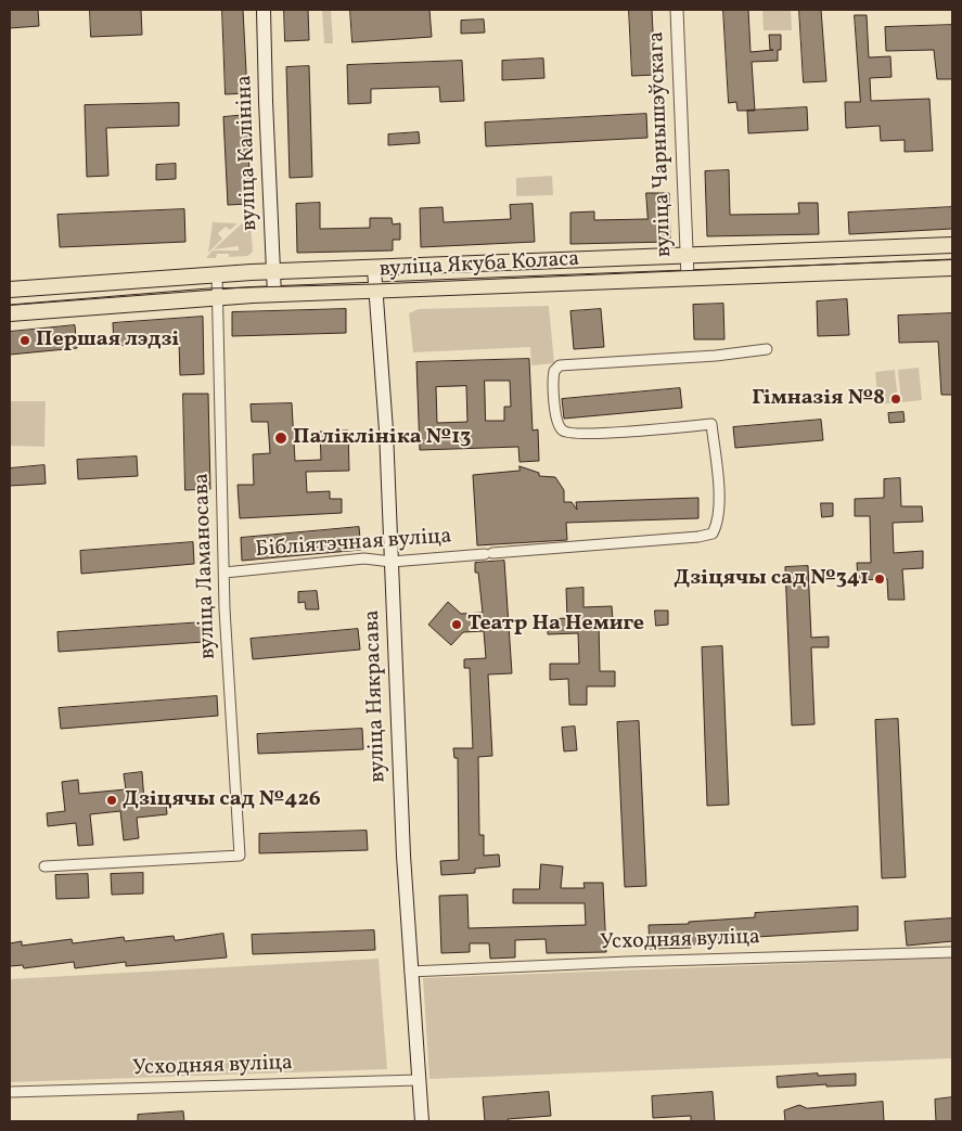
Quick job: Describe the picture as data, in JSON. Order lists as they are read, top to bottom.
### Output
{
  "streets": {
    "main road": ["вуліца Калініна", "вуліца Якуба Коласа", "вуліца Някрасава"],
    "street": [
      "вуліца Чарнышэўскага",
      "Бібліятэчная вуліца",
      "вуліца Ламаносава",
      "Усходняя вуліца"
    ]
  },
  "crossings": [
    ["вуліца Чарнышэўскага", "вуліца Якуба Коласа"],
    ["вуліца Калініна", "вуліца Якуба Коласа"],
    ["вуліца Якуба Коласа", "вуліца Ламаносава"],
    ["вуліца Якуба Коласа", "вуліца Някрасава"],
    ["Бібліятэчная вуліца", "вуліца Ламаносава"],
    ["Бібліятэчная вуліца", "вуліца Някрасава"],
    ["вуліца Някрасава", "Усходняя вуліца"]
  ],
  "places": [
    "Першая лэдзі",
    "Гімназія №8",
    "Паліклініка №13",
    "Дзіцячы сад №341",
    "Театр На Немиге",
    "Дзіцячы сад №426"
  ]
}
